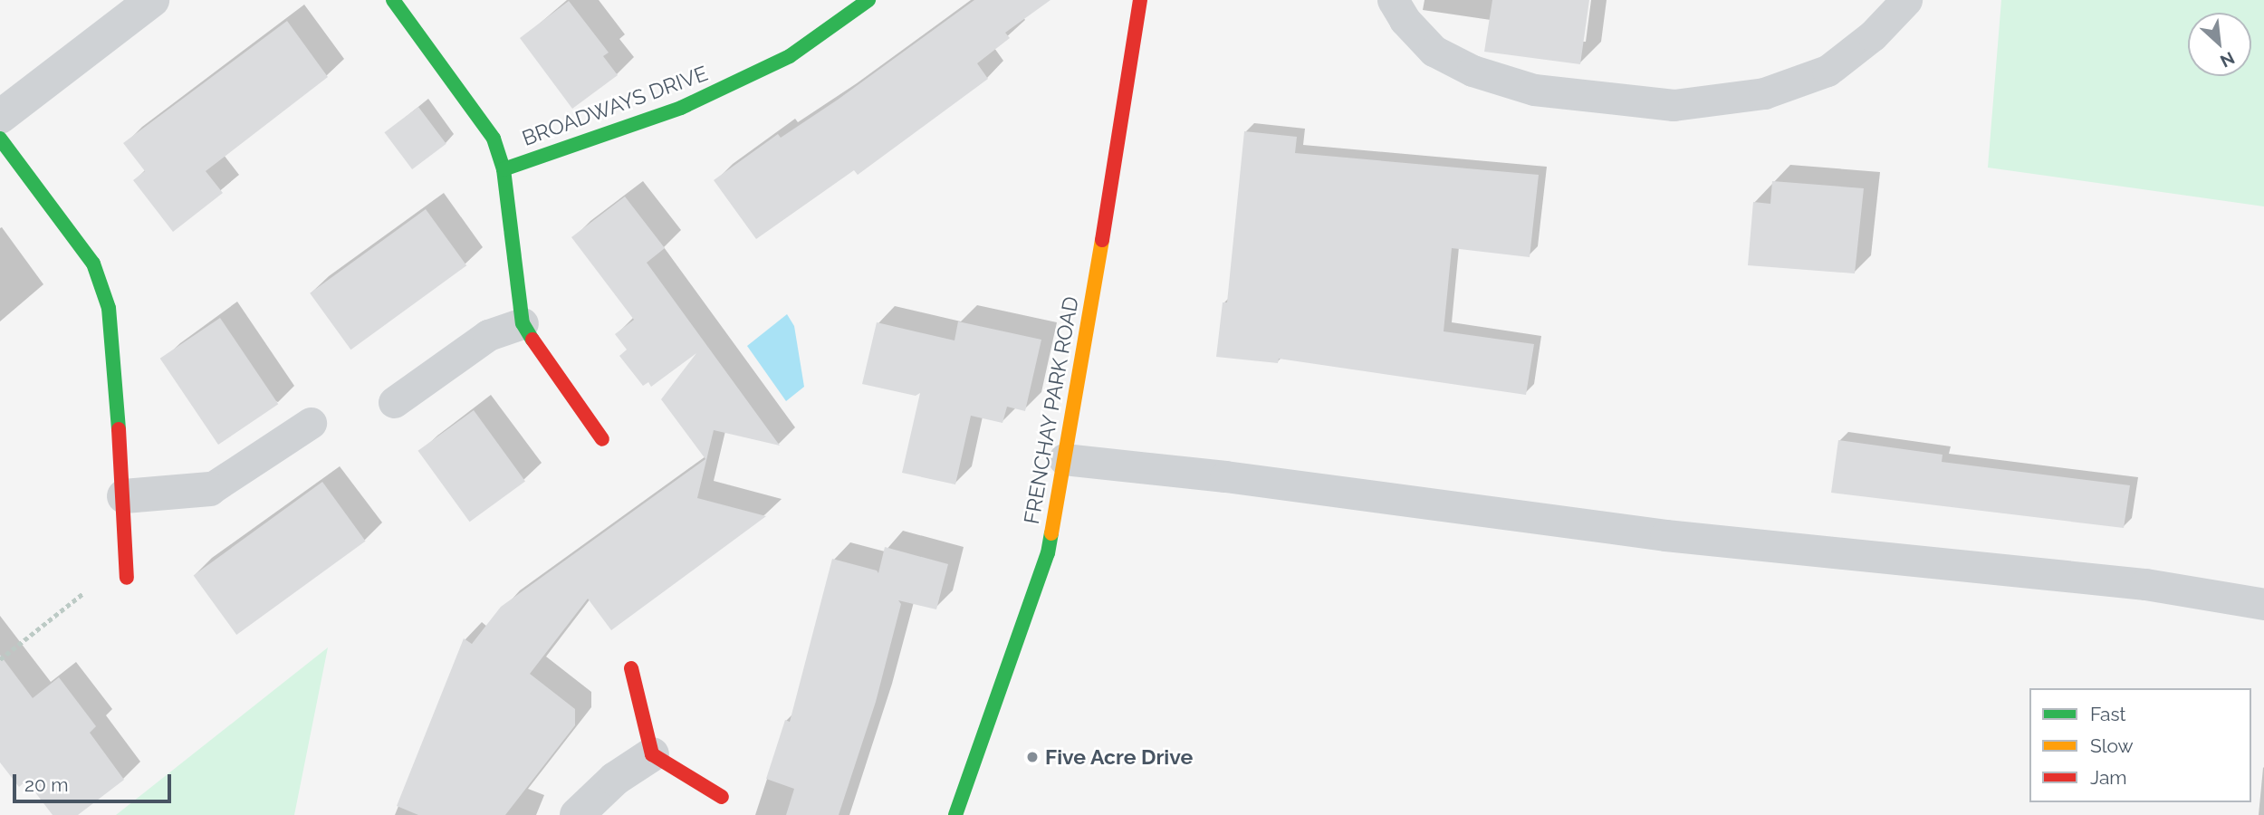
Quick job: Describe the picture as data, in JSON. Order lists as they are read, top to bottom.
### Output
{
  "streets": {
    "street": ["BROADWAYS DRIVE", "FRENCHAY PARK ROAD"]
  },
  "places": ["Five Acre Drive"],
  "legend": ["Fast", "Slow", "Jam"],
  "scale_bar": "20 m",
  "north": "bottom right"
}
